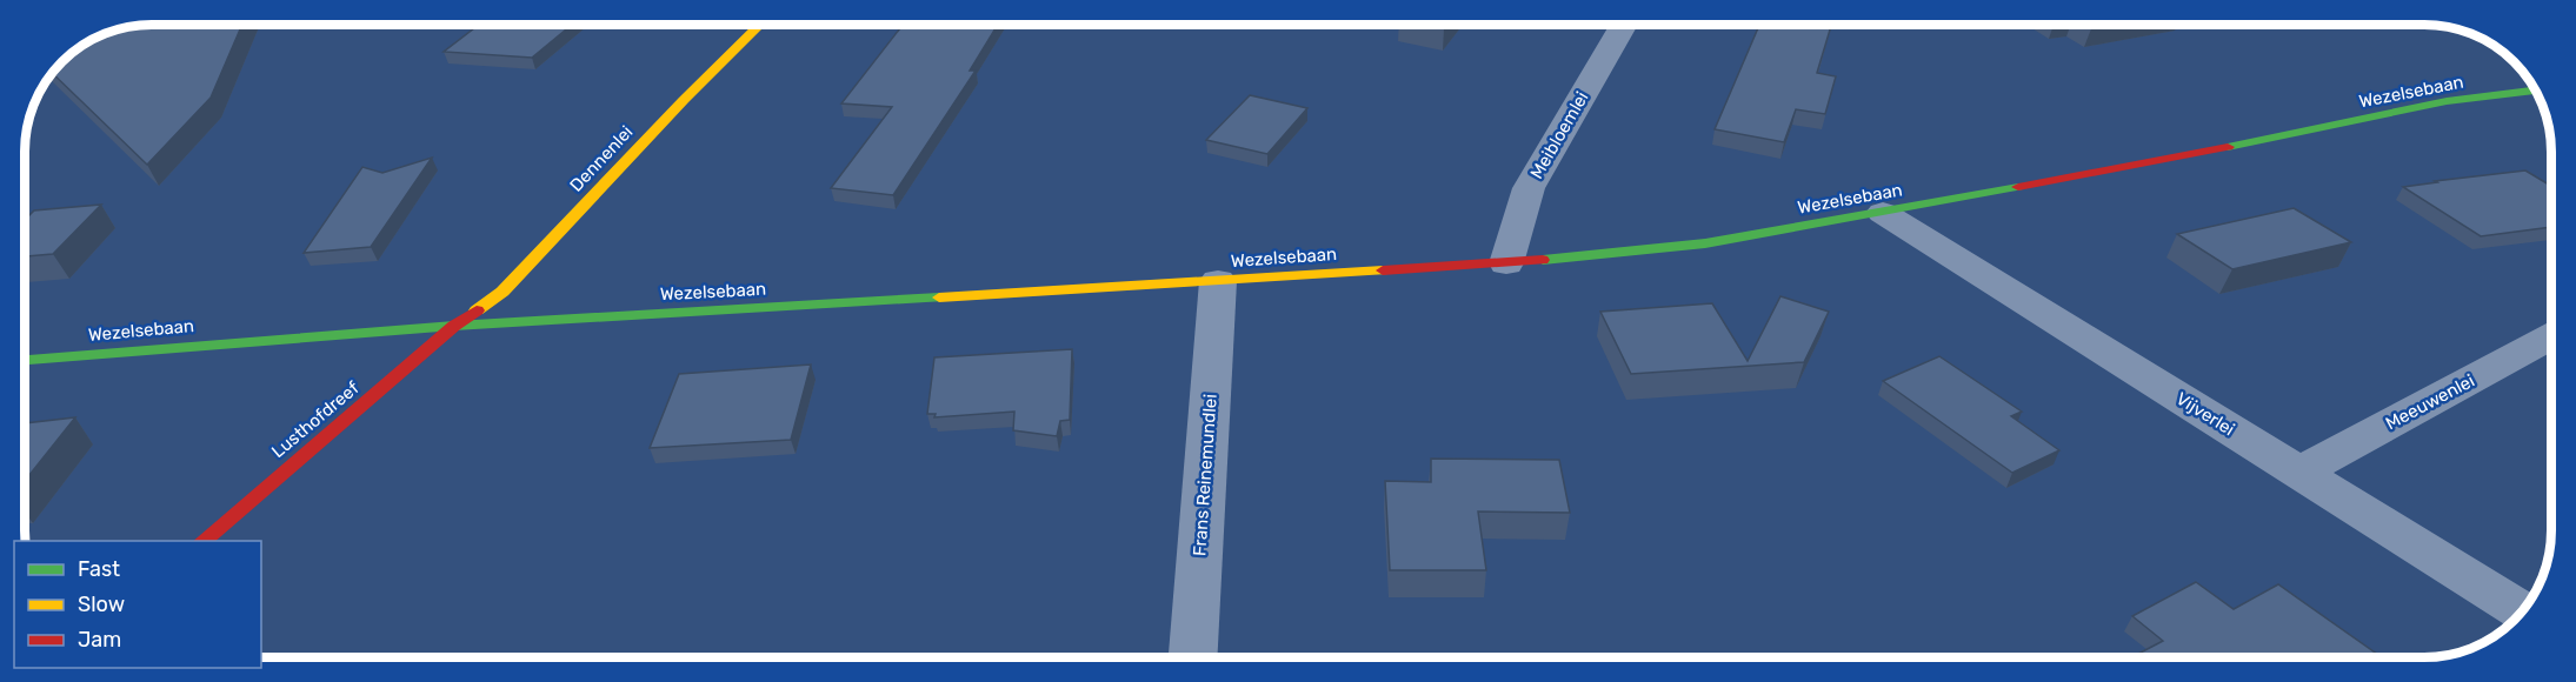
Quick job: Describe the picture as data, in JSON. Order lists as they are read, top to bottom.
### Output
{
  "streets": {
    "street": [
      "Wezelsebaan",
      "Meibloemlei",
      "Dennenlei",
      "Meeuwenlei",
      "Vijverlei",
      "Lusthofdreef",
      "Frans Reinemundlei"
    ]
  },
  "crossings": [
    ["Wezelsebaan", "Meibloemlei"],
    ["Wezelsebaan", "Dennenlei"],
    ["Wezelsebaan", "Vijverlei"],
    ["Wezelsebaan", "Lusthofdreef"],
    ["Wezelsebaan", "Frans Reinemundlei"],
    ["Dennenlei", "Lusthofdreef"],
    ["Meeuwenlei", "Vijverlei"]
  ],
  "legend": ["Fast", "Slow", "Jam"]
}
